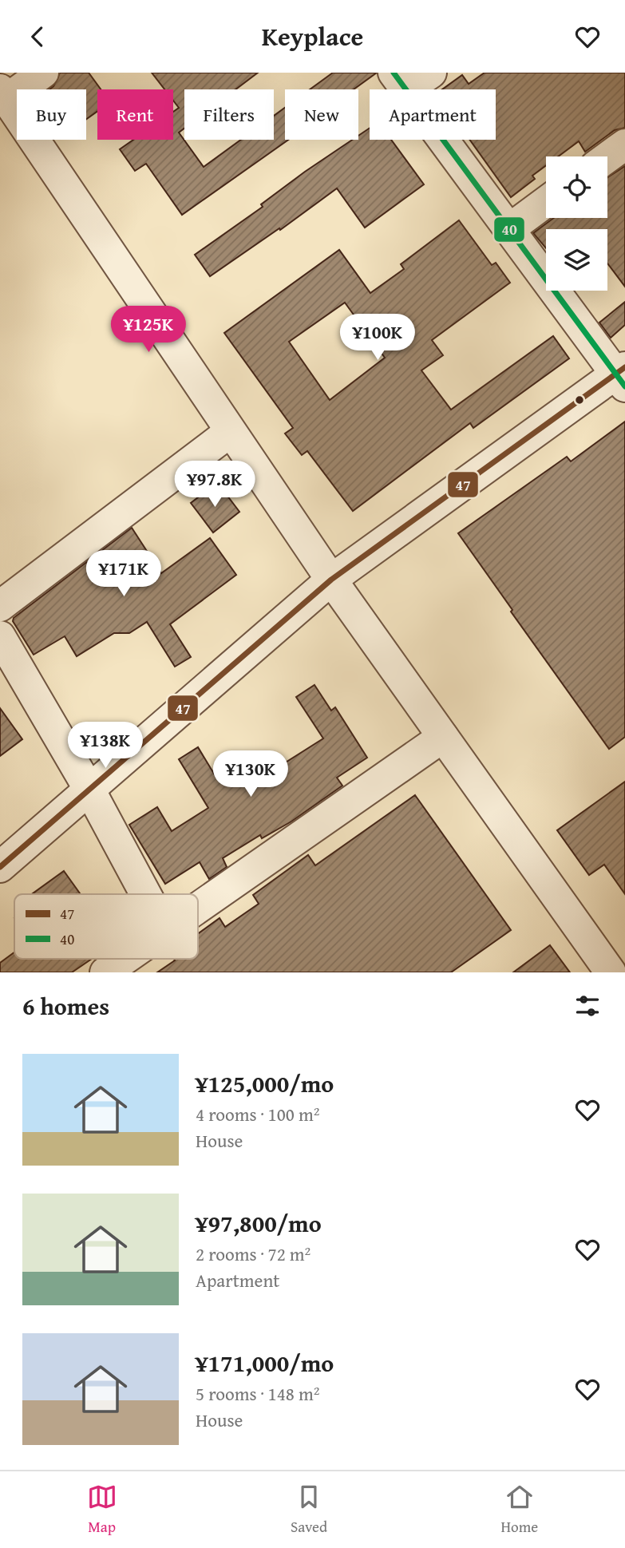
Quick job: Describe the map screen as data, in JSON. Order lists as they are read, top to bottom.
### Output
{
  "lines": ["transit line 40", "transit line 47"],
  "legend": ["47", "40"],
  "page": {
    "header": "Keyplace",
    "chip": [
      "Buy",
      "Rent",
      "Filters",
      "New",
      "Apartment"
    ],
    "price": [
      "¥125K",
      "¥100K",
      "¥97.8K",
      "¥171K",
      "¥138K",
      "¥130K"
    ],
    "heading": "6 homes",
    "list": [
      {
        "name": "¥125,000/mo",
        "note": "4 rooms · 100 m² · House"
      },
      {
        "name": "¥97,800/mo",
        "note": "2 rooms · 72 m² · Apartment"
      },
      {
        "name": "¥171,000/mo",
        "note": "5 rooms · 148 m² · House"
      }
    ],
    "tabs": ["Map", "Saved", "Home"]
  }
}
